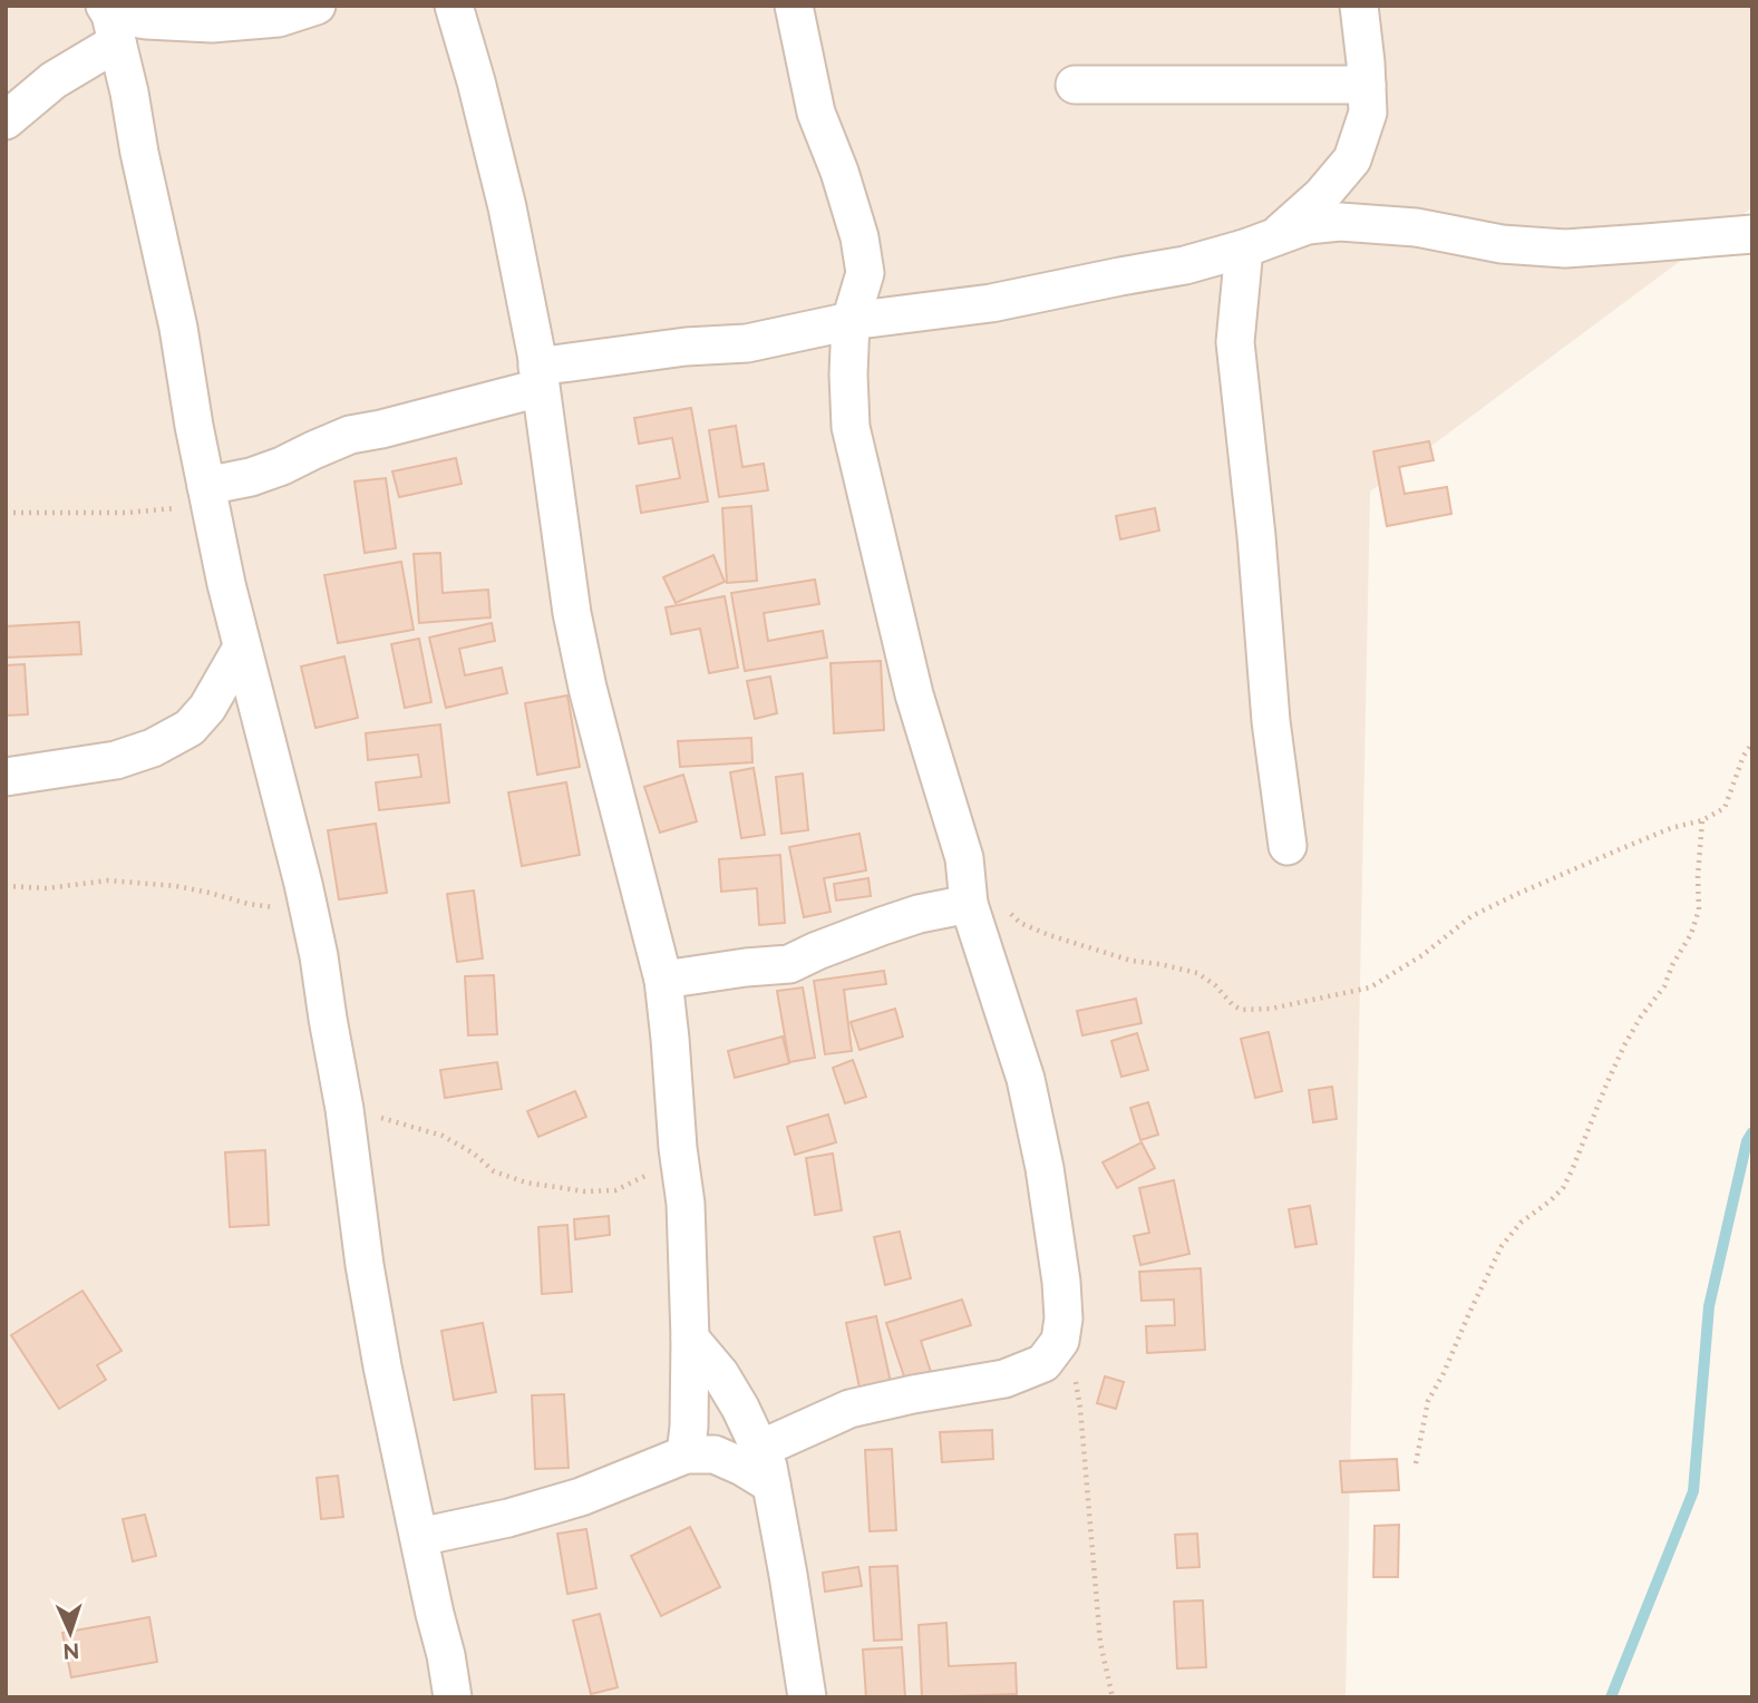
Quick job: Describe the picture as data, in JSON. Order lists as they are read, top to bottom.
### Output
{
  "north": "bottom"
}
